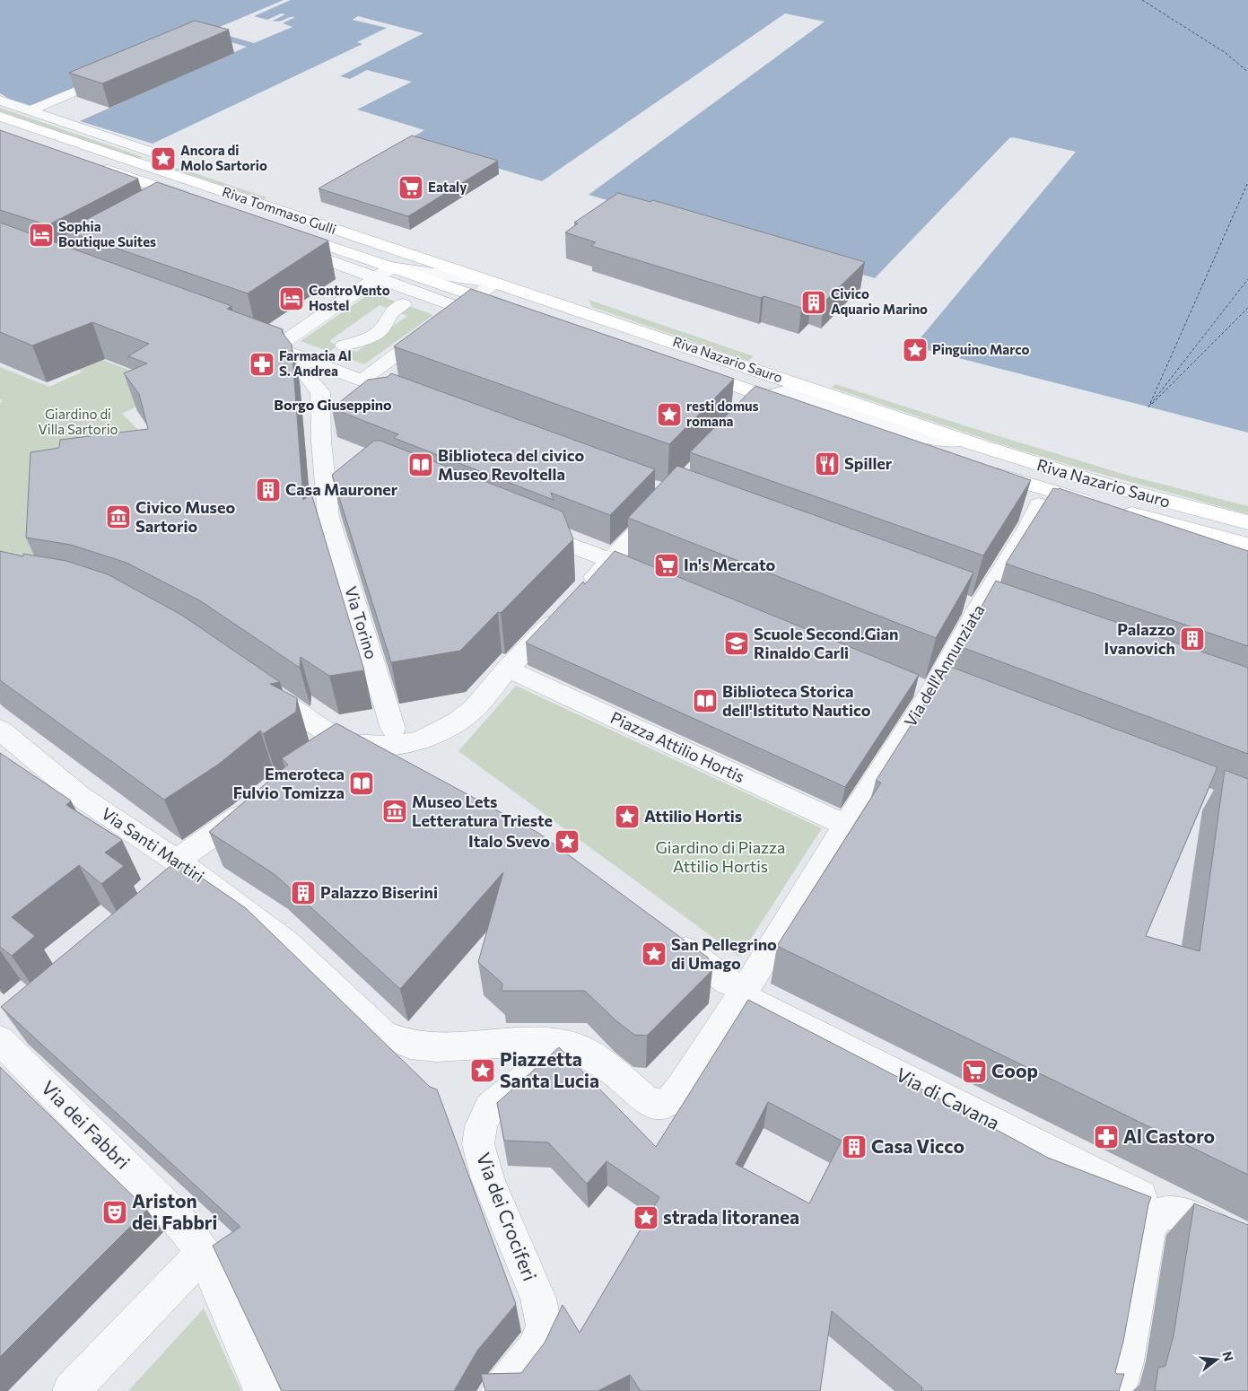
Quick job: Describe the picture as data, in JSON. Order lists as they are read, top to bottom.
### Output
{
  "streets": {
    "main road": ["Riva Tommaso Gulli", "Riva Nazario Sauro"],
    "street": [
      "Via Torino",
      "Via dell'Annunziata",
      "Piazza Attilio Hortis",
      "Via Santi Martiri",
      "Via di Cavana",
      "Via dei Fabbri",
      "Via dei Crociferi"
    ]
  },
  "crossings": [
    ["Riva Tommaso Gulli", "Riva Nazario Sauro"],
    ["Riva Nazario Sauro", "Via dell'Annunziata"],
    ["Via dell'Annunziata", "Piazza Attilio Hortis"],
    ["Via Santi Martiri", "Via dei Crociferi"]
  ],
  "districts": ["Borgo Giuseppino"],
  "parks": ["Giardino di Villa Sartorio", "Giardino di Piazza Attilio Hortis"],
  "places": {
    "place": [
      "Ancora di Molo Sartorio",
      "Pinguino Marco",
      "resti domus romana",
      "Attilio Hortis",
      "Italo Svevo",
      "San Pellegrino di Umago",
      "Piazzetta Santa Lucia",
      "strada litoranea"
    ],
    "supermarket": ["Eataly", "In's Mercato", "Coop"],
    "hotel": ["Sophia Boutique Suites", "ControVento Hostel"],
    "building": [
      "Civico Aquario Marino",
      "Casa Mauroner",
      "Palazzo Ivanovich",
      "Palazzo Biserini",
      "Casa Vicco"
    ],
    "pharmacy": ["Farmacia Al S. Andrea", "Al Castoro"],
    "restaurant": ["Spiller"],
    "library": ["Biblioteca del civico Museo Revoltella", "Biblioteca Storica dell'Istituto Nautico", "Emeroteca Fulvio Tomizza"],
    "museum": ["Civico Museo Sartorio", "Museo Lets Letteratura Trieste"],
    "school or university": ["Scuole Second.Gian Rinaldo Carli"],
    "theatre": ["Ariston dei Fabbri"]
  },
  "north": "right"
}
